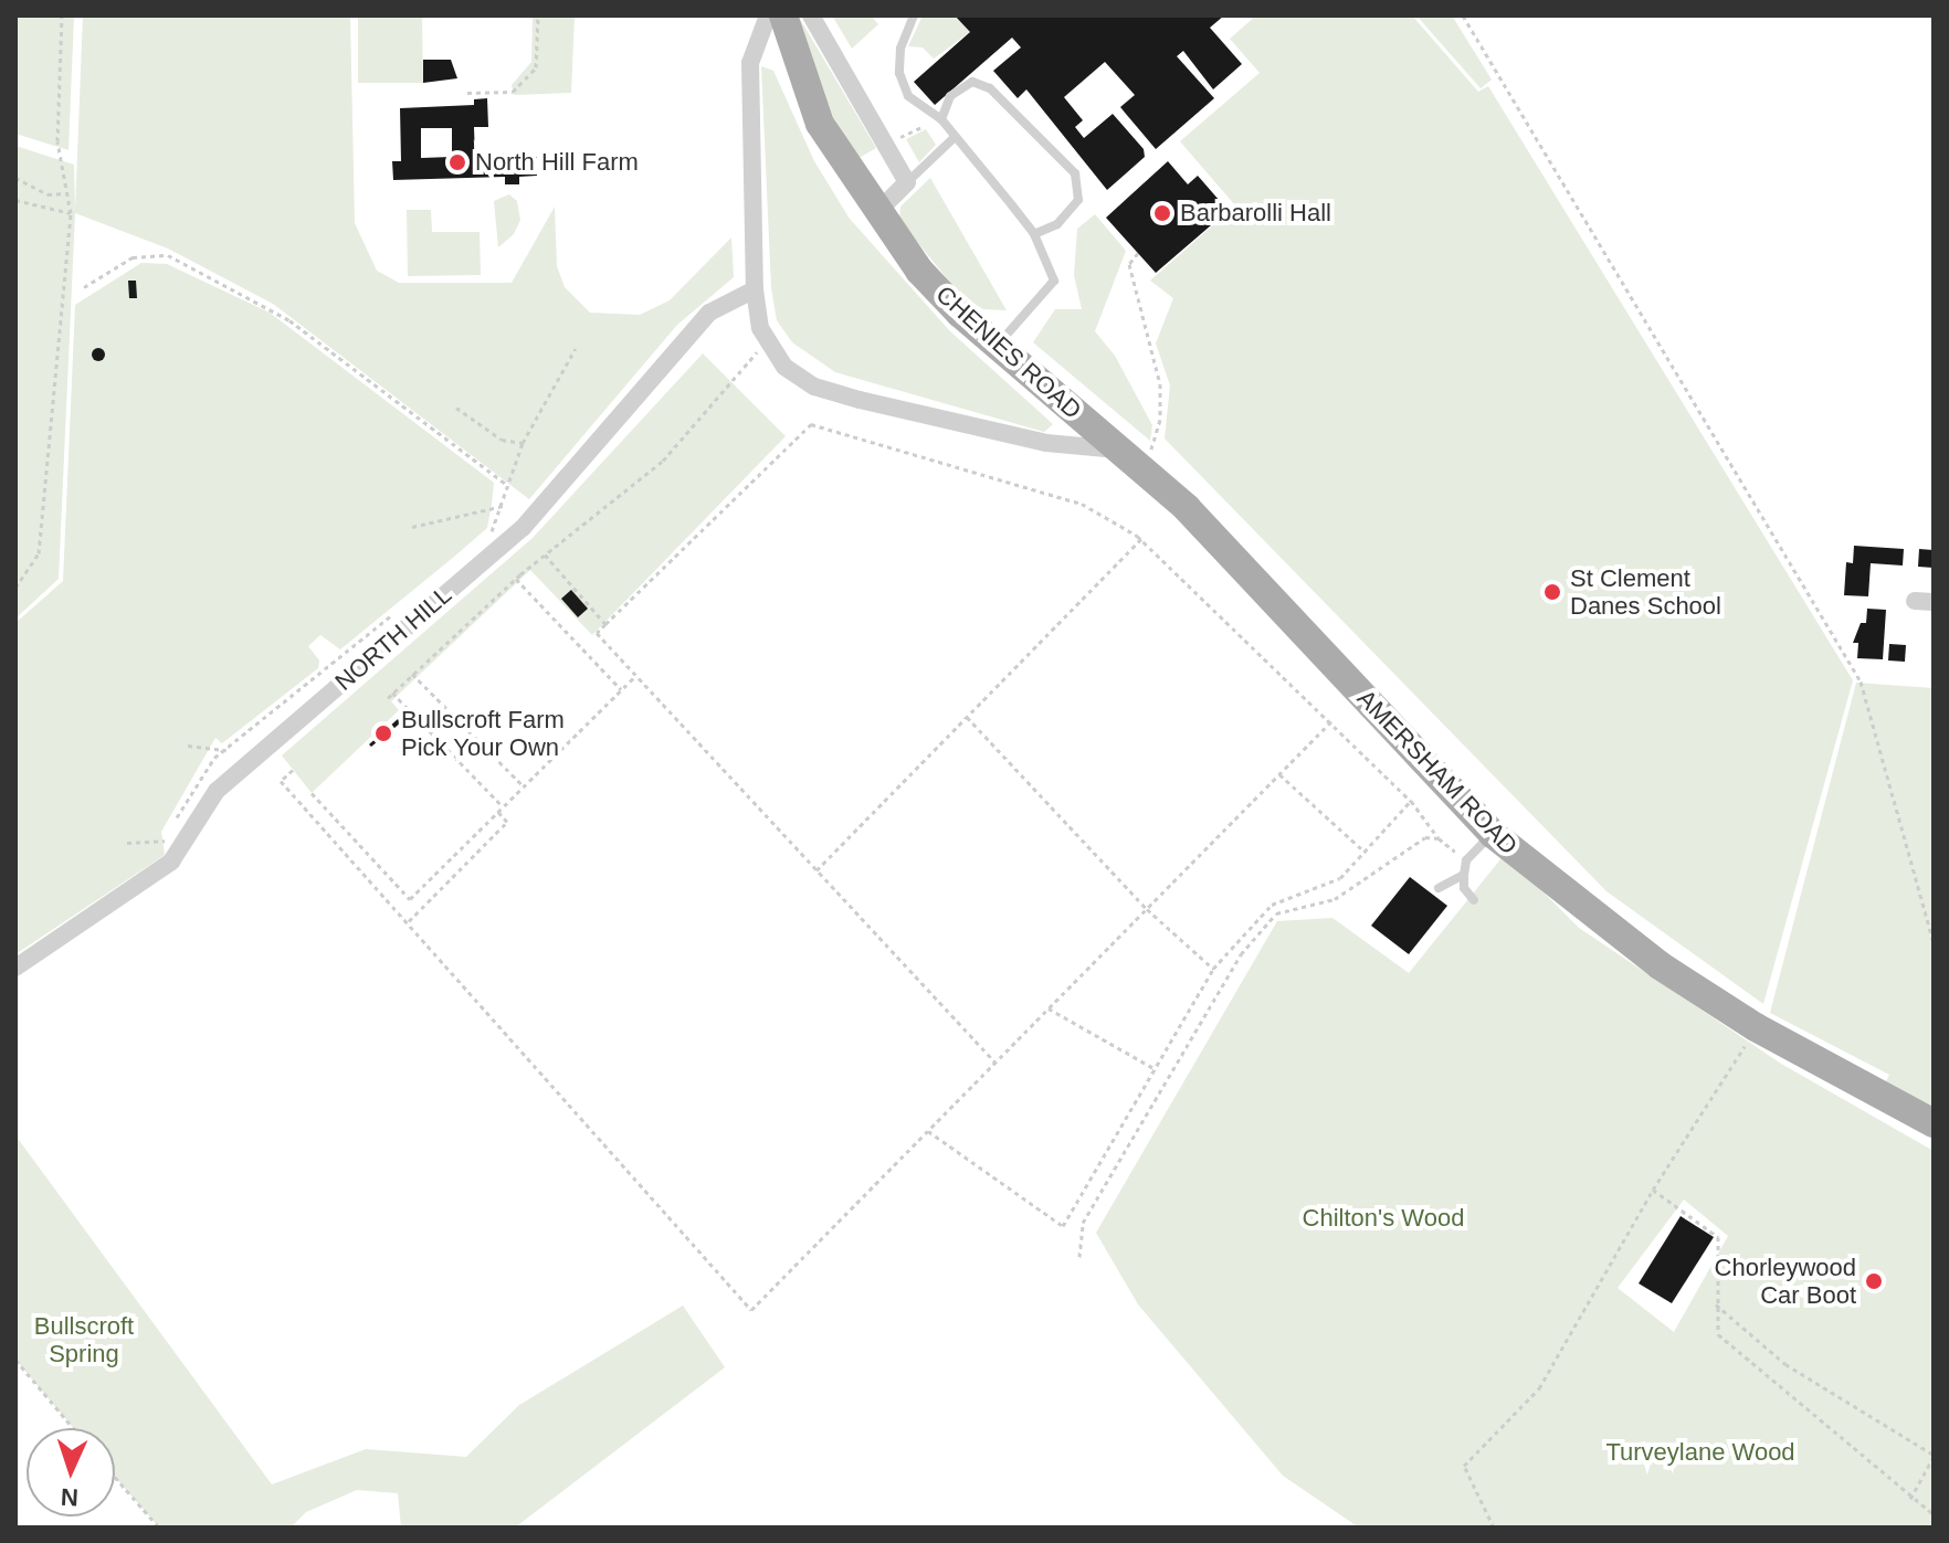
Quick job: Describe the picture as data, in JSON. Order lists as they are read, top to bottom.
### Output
{
  "streets": {
    "main road": ["CHENIES ROAD", "AMERSHAM ROAD"],
    "street": ["NORTH HILL"]
  },
  "crossings": [
    ["CHENIES ROAD", "AMERSHAM ROAD"]
  ],
  "parks": ["Chilton's Wood", "Bullscroft Spring", "Turveylane Wood"],
  "places": [
    "North Hill Farm",
    "Barbarolli Hall",
    "St Clement Danes School",
    "Bullscroft Farm Pick Your Own",
    "Chorleywood Car Boot"
  ],
  "north": "bottom"
}
